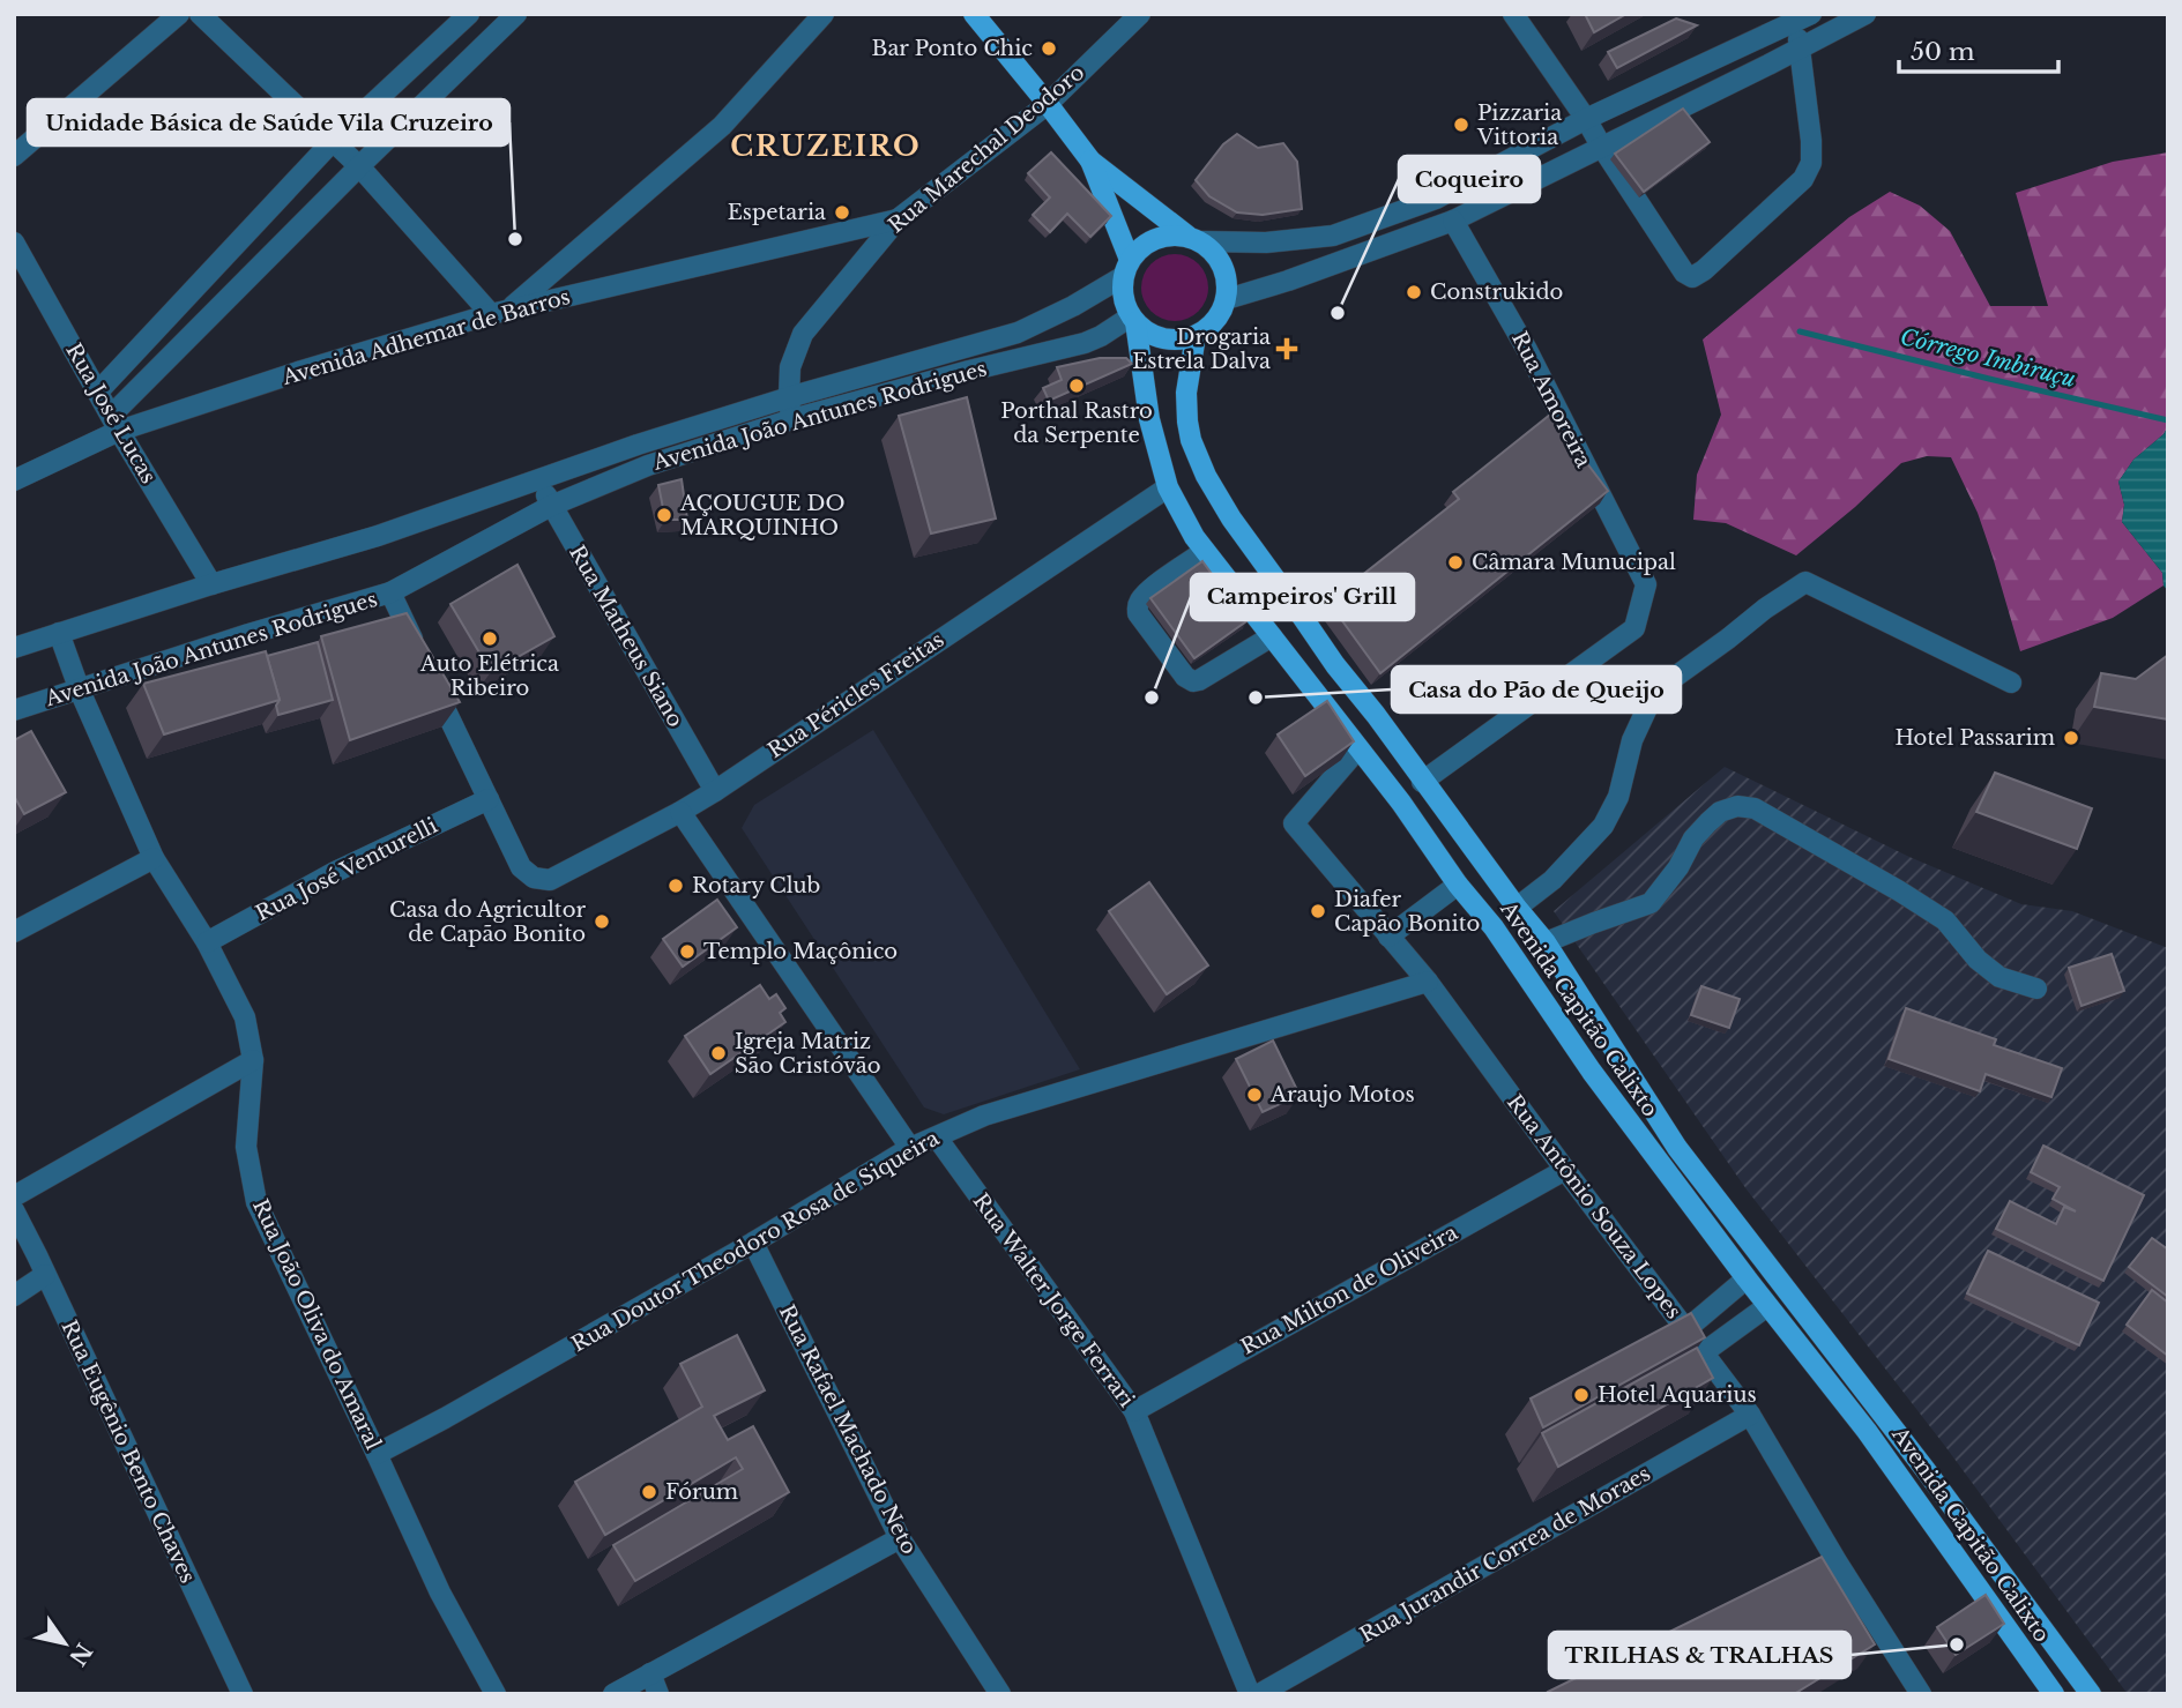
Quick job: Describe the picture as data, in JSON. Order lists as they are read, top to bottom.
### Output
{
  "streets": {
    "main road": ["Avenida Capitão Calixto"],
    "street": [
      "Rua Marechal Deodoro",
      "Avenida Adhemar de Barros",
      "Rua Amoreira",
      "Rua José Lucas",
      "Avenida João Antunes Rodrigues",
      "Rua Matheus Siano",
      "Rua Péricles Freitas",
      "Rua José Venturelli",
      "Rua Antônio Souza Lopes",
      "Rua Doutor Theodoro Rosa de Siqueira",
      "Rua Milton de Oliveira",
      "Rua Walter Jorge Ferrari",
      "Rua João Oliva do Amaral",
      "Rua Rafael Machado Neto",
      "Rua Eugênio Bento Chaves",
      "Rua Jurandir Correa de Moraes"
    ]
  },
  "crossings": [
    ["Rua Marechal Deodoro", "Avenida Adhemar de Barros"],
    ["Rua Marechal Deodoro", "Avenida João Antunes Rodrigues"],
    ["Avenida Adhemar de Barros", "Rua José Lucas"],
    ["Rua Amoreira", "Avenida Capitão Calixto"],
    ["Rua José Lucas", "Avenida João Antunes Rodrigues"],
    ["Avenida João Antunes Rodrigues", "Rua Matheus Siano"],
    ["Avenida João Antunes Rodrigues", "Avenida Capitão Calixto"],
    ["Avenida João Antunes Rodrigues", "Rua João Oliva do Amaral"],
    ["Rua Matheus Siano", "Rua Péricles Freitas"],
    ["Rua Péricles Freitas", "Rua José Venturelli"],
    ["Rua Péricles Freitas", "Avenida Capitão Calixto"],
    ["Rua José Venturelli", "Rua João Oliva do Amaral"],
    ["Avenida Capitão Calixto", "Rua Antônio Souza Lopes"],
    ["Rua Antônio Souza Lopes", "Rua Doutor Theodoro Rosa de Siqueira"],
    ["Rua Antônio Souza Lopes", "Rua Milton de Oliveira"],
    ["Rua Antônio Souza Lopes", "Rua Jurandir Correa de Moraes"],
    ["Rua Doutor Theodoro Rosa de Siqueira", "Rua Walter Jorge Ferrari"],
    ["Rua Doutor Theodoro Rosa de Siqueira", "Rua João Oliva do Amaral"],
    ["Rua Doutor Theodoro Rosa de Siqueira", "Rua Rafael Machado Neto"],
    ["Rua Milton de Oliveira", "Rua Walter Jorge Ferrari"]
  ],
  "districts": ["CRUZEIRO"],
  "water": ["Córrego Imbiruçu"],
  "places": {
    "other": [
      "Bar Ponto Chic",
      "Pizzaria Vittoria",
      "Espetaria",
      "Unidade Básica de Saúde Vila Cruzeiro",
      "Construkido",
      "Coqueiro",
      "Porthal Rastro da Serpente",
      "AÇOUGUE DO MARQUINHO",
      "Câmara Munucipal",
      "Auto Elétrica Ribeiro",
      "Campeiros' Grill",
      "Casa do Pão de Queijo",
      "Hotel Passarim",
      "Rotary Club",
      "Diafer Capão Bonito",
      "Casa do Agricultor de Capão Bonito",
      "Templo Maçônico",
      "Igreja Matriz São Cristóvão",
      "Araujo Motos",
      "Hotel Aquarius",
      "Fórum",
      "TRILHAS & TRALHAS"
    ],
    "health": ["Drogaria Estrela Dalva"]
  },
  "scale_bar": "50 m",
  "north": "bottom right"
}
